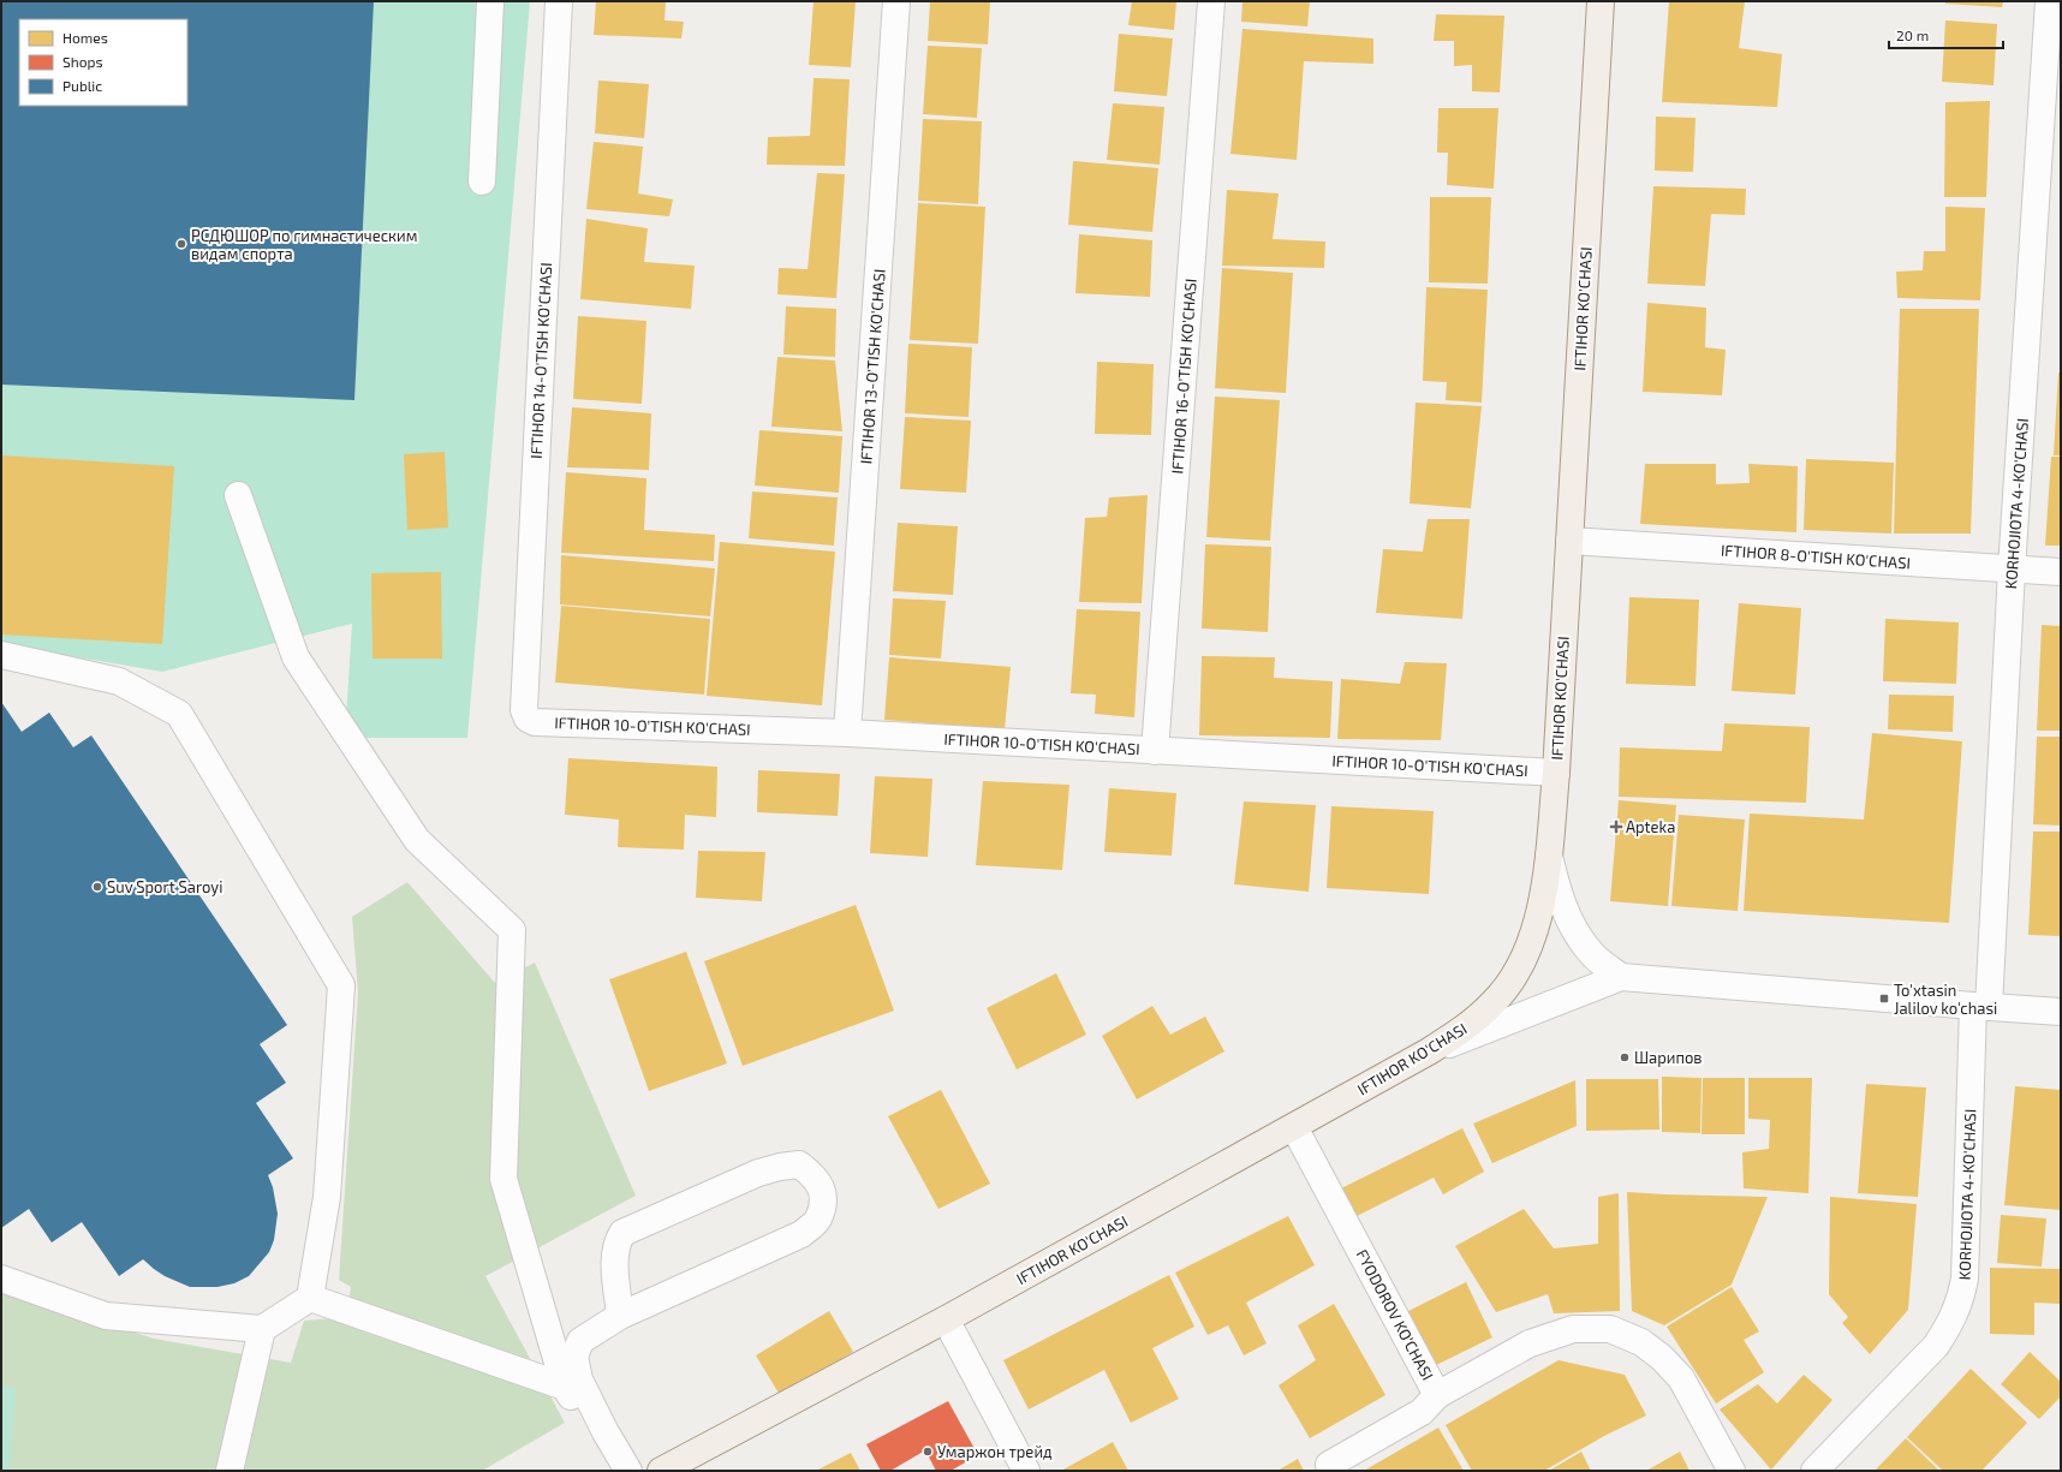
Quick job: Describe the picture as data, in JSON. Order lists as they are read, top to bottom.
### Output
{
  "streets": {
    "main road": ["IFTIHOR KO'CHASI"],
    "street": [
      "IFTIHOR 14-O'TISH KO'CHASI",
      "IFTIHOR 13-O'TISH KO'CHASI",
      "IFTIHOR 16-O'TISH KO'CHASI",
      "KORHOJIOTA 4-KO'CHASI",
      "IFTIHOR 8-O'TISH KO'CHASI",
      "IFTIHOR 10-O'TISH KO'CHASI",
      "FYODOROV KO'CHASI"
    ]
  },
  "crossings": [
    ["IFTIHOR KO'CHASI", "IFTIHOR 8-O'TISH KO'CHASI"],
    ["IFTIHOR KO'CHASI", "IFTIHOR 10-O'TISH KO'CHASI"],
    ["IFTIHOR KO'CHASI", "FYODOROV KO'CHASI"],
    ["IFTIHOR 14-O'TISH KO'CHASI", "IFTIHOR 10-O'TISH KO'CHASI"],
    ["IFTIHOR 13-O'TISH KO'CHASI", "IFTIHOR 10-O'TISH KO'CHASI"],
    ["IFTIHOR 16-O'TISH KO'CHASI", "IFTIHOR 10-O'TISH KO'CHASI"],
    ["KORHOJIOTA 4-KO'CHASI", "IFTIHOR 8-O'TISH KO'CHASI"]
  ],
  "places": {
    "other": [
      "РСДЮШОР по гимнастическим видам спорта",
      "Suv Sport Saroyi",
      "Шарипов",
      "Умаржон трейд"
    ],
    "health": ["Apteka"],
    "transit": ["To'xtasin Jalilov ko'chasi"]
  },
  "legend": ["Homes", "Shops", "Public"],
  "scale_bar": "20 m"
}
